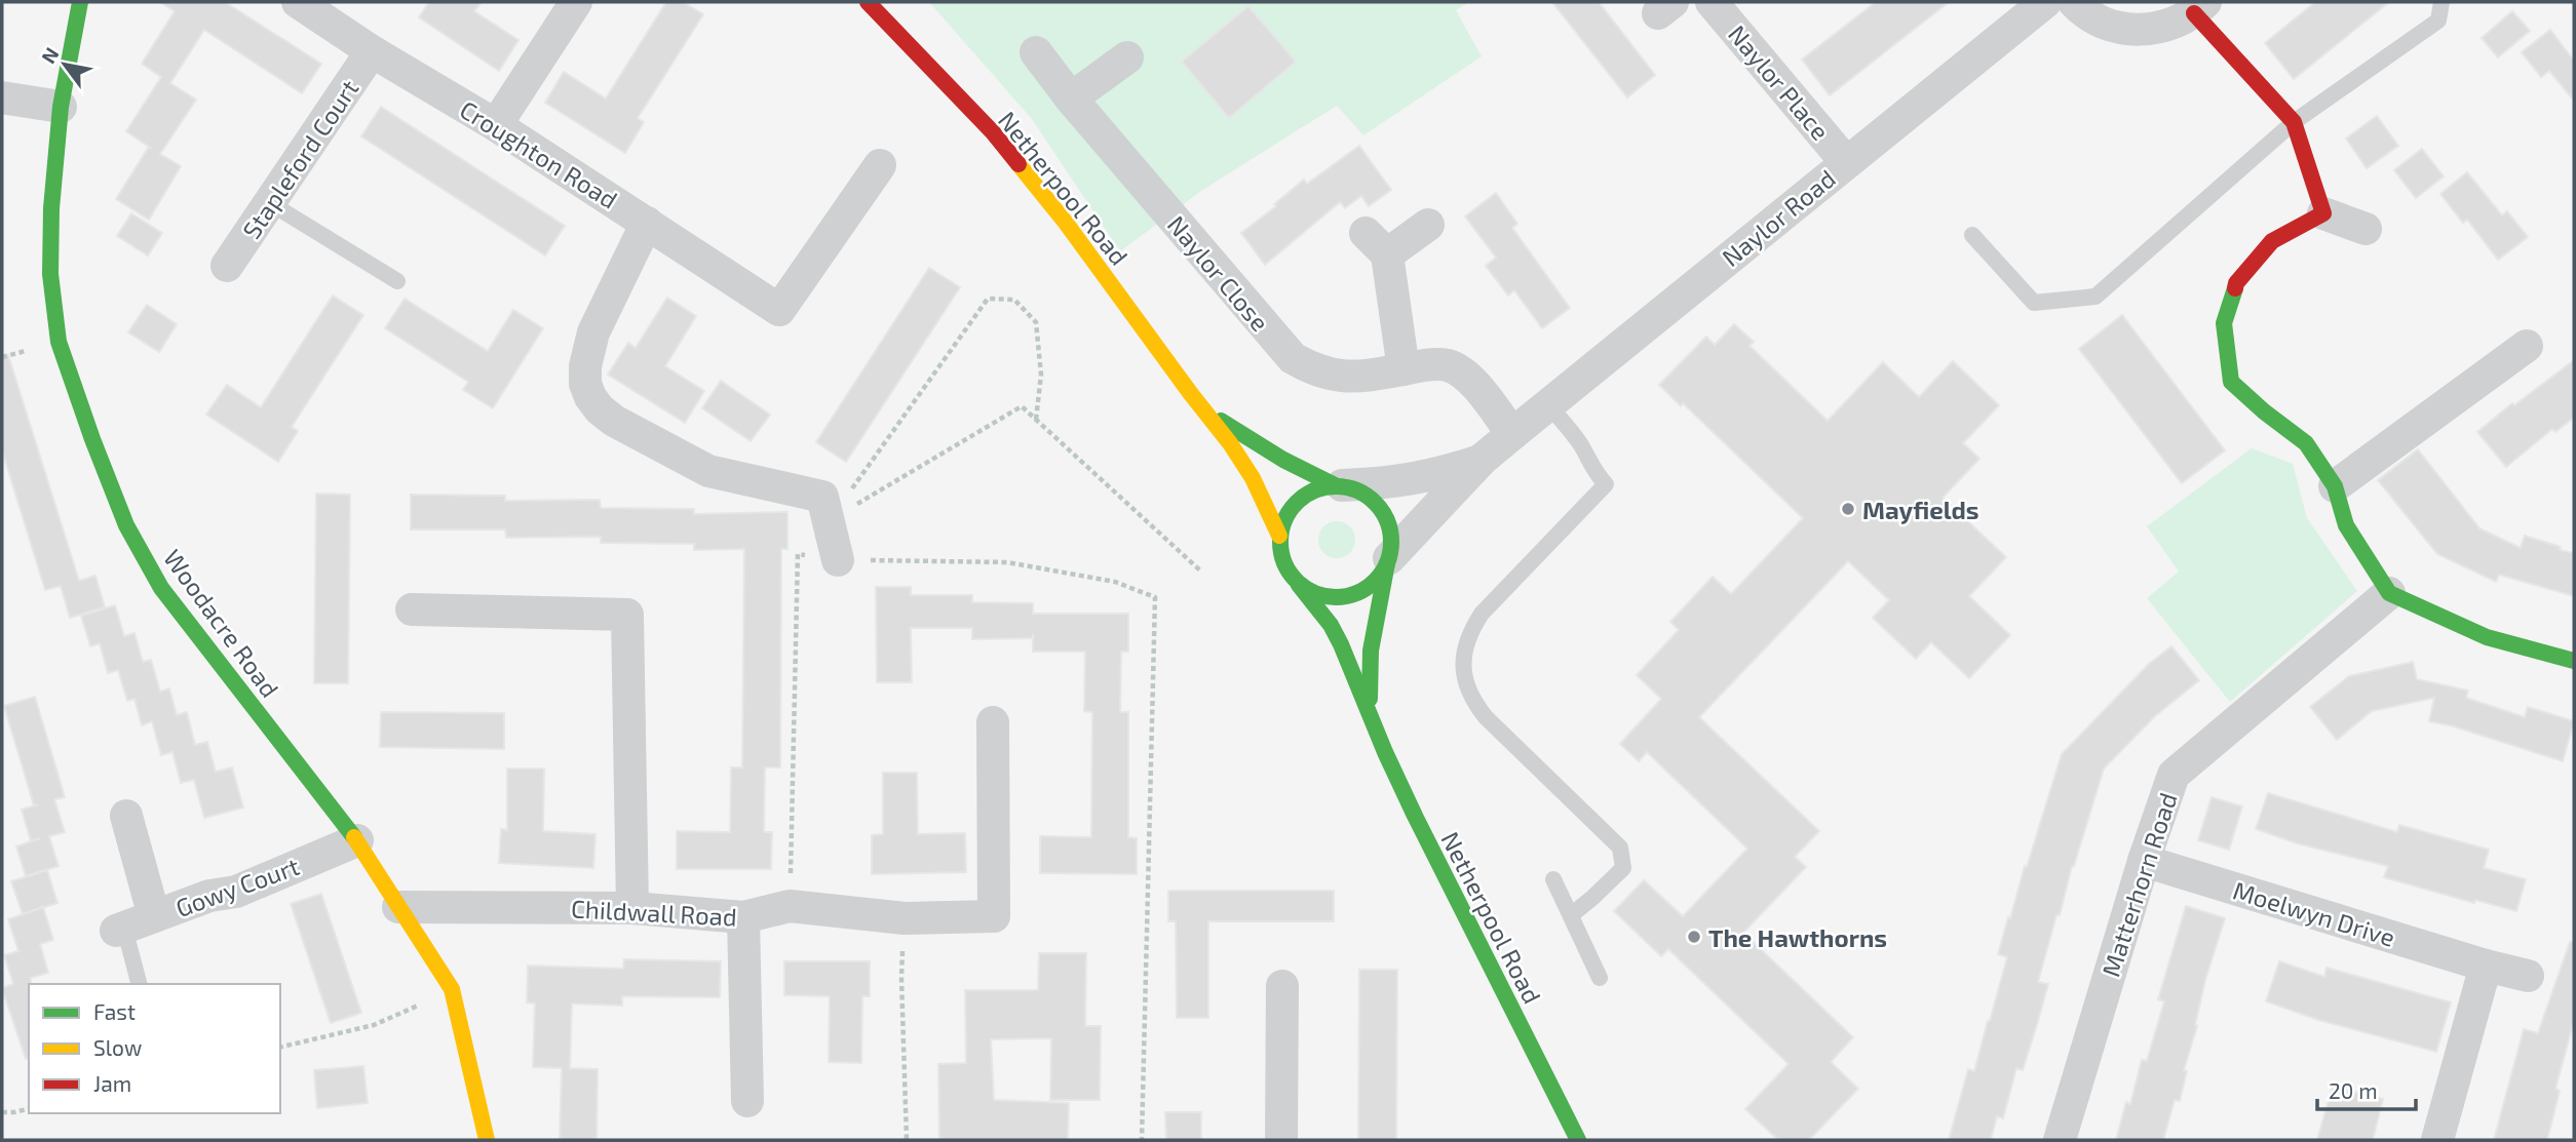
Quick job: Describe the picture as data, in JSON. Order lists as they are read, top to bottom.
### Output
{
  "streets": {
    "street": [
      "Naylor Place",
      "Croughton Road",
      "Stapleford Court",
      "Netherpool Road",
      "Naylor Road",
      "Naylor Close",
      "Woodacre Road",
      "Matterhorn Road",
      "Gowy Court",
      "Childwall Road",
      "Moelwyn Drive"
    ]
  },
  "crossings": [
    ["Naylor Place", "Naylor Road"],
    ["Croughton Road", "Stapleford Court"],
    ["Netherpool Road", "Naylor Road"],
    ["Naylor Road", "Naylor Close"],
    ["Woodacre Road", "Gowy Court"],
    ["Woodacre Road", "Childwall Road"],
    ["Matterhorn Road", "Moelwyn Drive"]
  ],
  "places": ["Mayfields", "The Hawthorns"],
  "legend": ["Fast", "Slow", "Jam"],
  "scale_bar": "20 m",
  "north": "top left"
}
